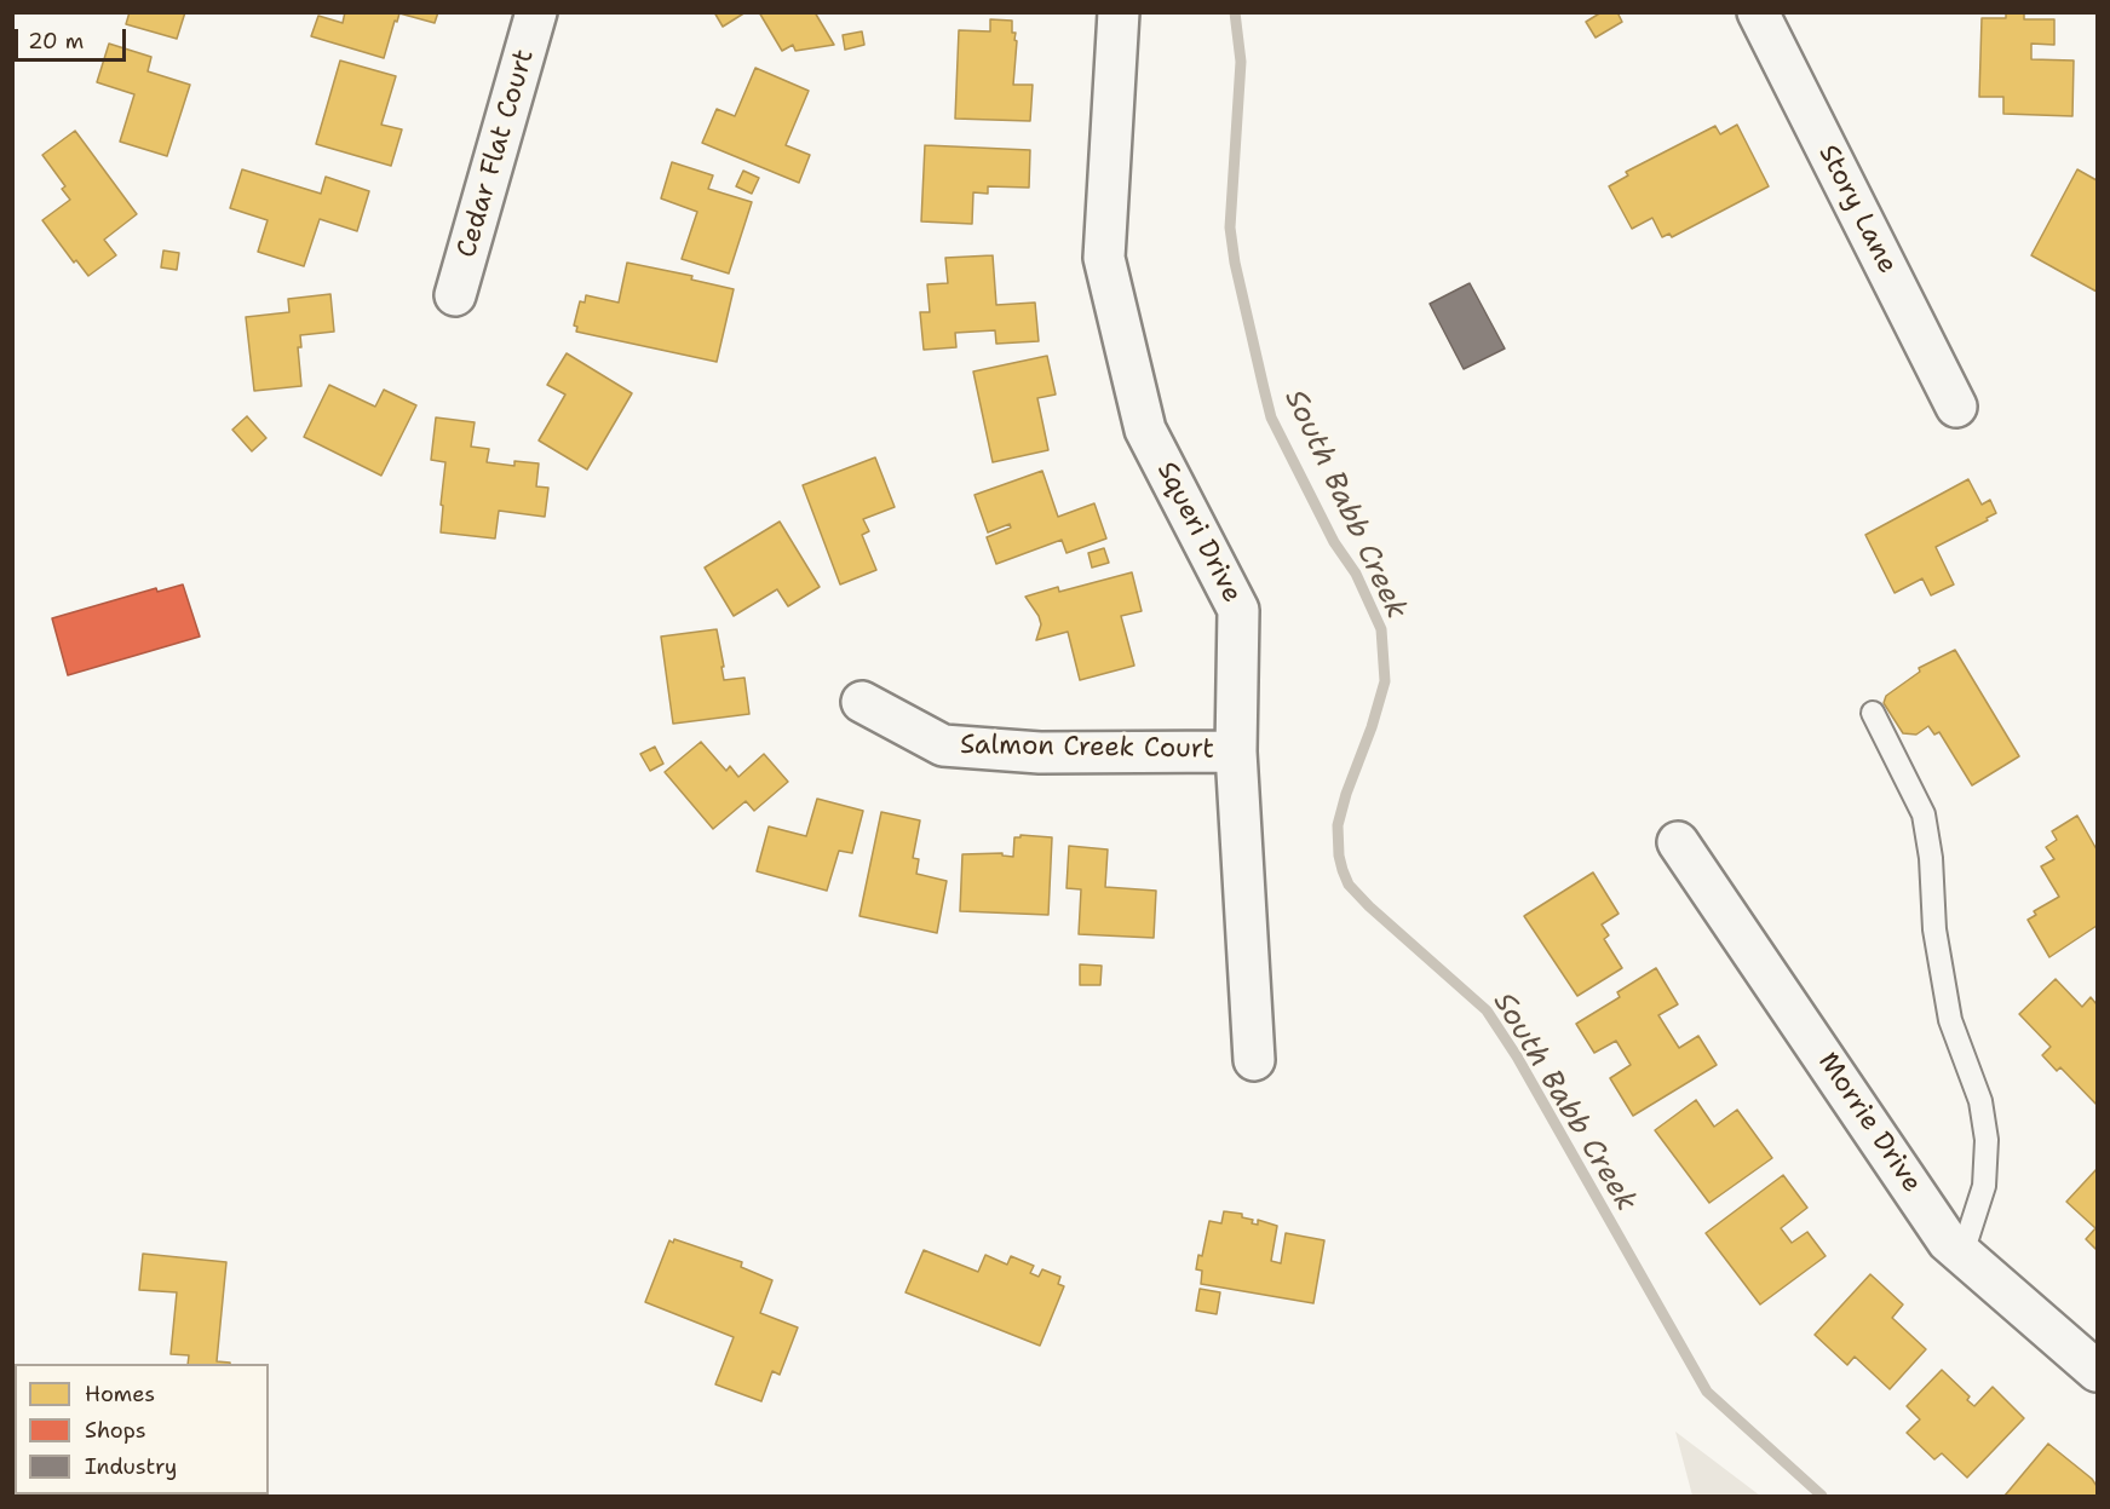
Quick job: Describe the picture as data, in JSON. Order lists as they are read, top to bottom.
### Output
{
  "streets": {
    "street": [
      "Cedar Flat Court",
      "Story Lane",
      "Squeri Drive",
      "Salmon Creek Court",
      "Morrie Drive"
    ]
  },
  "crossings": [
    ["Squeri Drive", "Salmon Creek Court"]
  ],
  "water": ["South Babb Creek"],
  "legend": ["Homes", "Shops", "Industry"],
  "scale_bar": "20 m"
}
